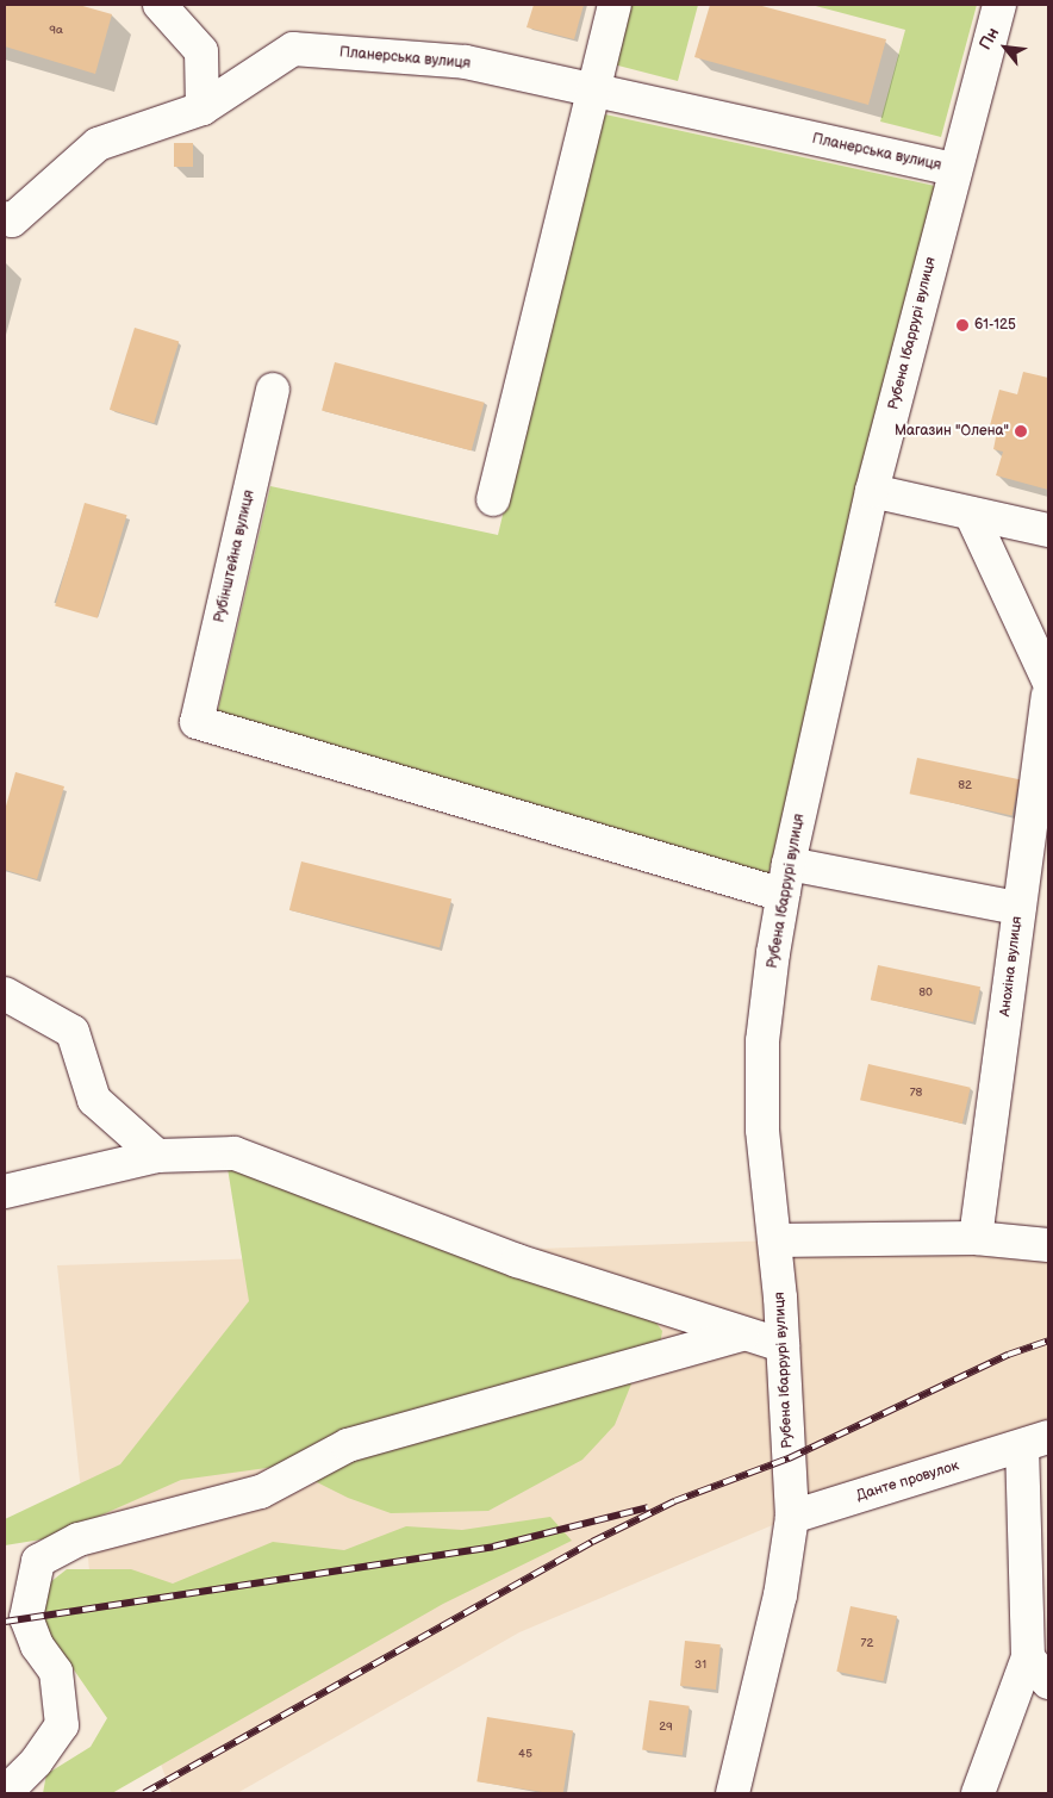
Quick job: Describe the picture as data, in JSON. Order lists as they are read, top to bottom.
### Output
{
  "streets": {
    "street": [
      "Планерська вулиця",
      "Рубена Ібаррурі вулиця",
      "Рубінштейна вулиця",
      "Анохіна вулиця",
      "Данте провулок"
    ]
  },
  "crossings": [
    ["Планерська вулиця", "Рубена Ібаррурі вулиця"],
    ["Рубена Ібаррурі вулиця", "Рубінштейна вулиця"],
    ["Рубена Ібаррурі вулиця", "Данте провулок"]
  ],
  "places": ["61-125", "Магазин \"Олена\""],
  "house_numbers": [
    "9а",
    "82",
    "80",
    "78",
    "72",
    "31",
    "29",
    "45"
  ],
  "north": "top left"
}
